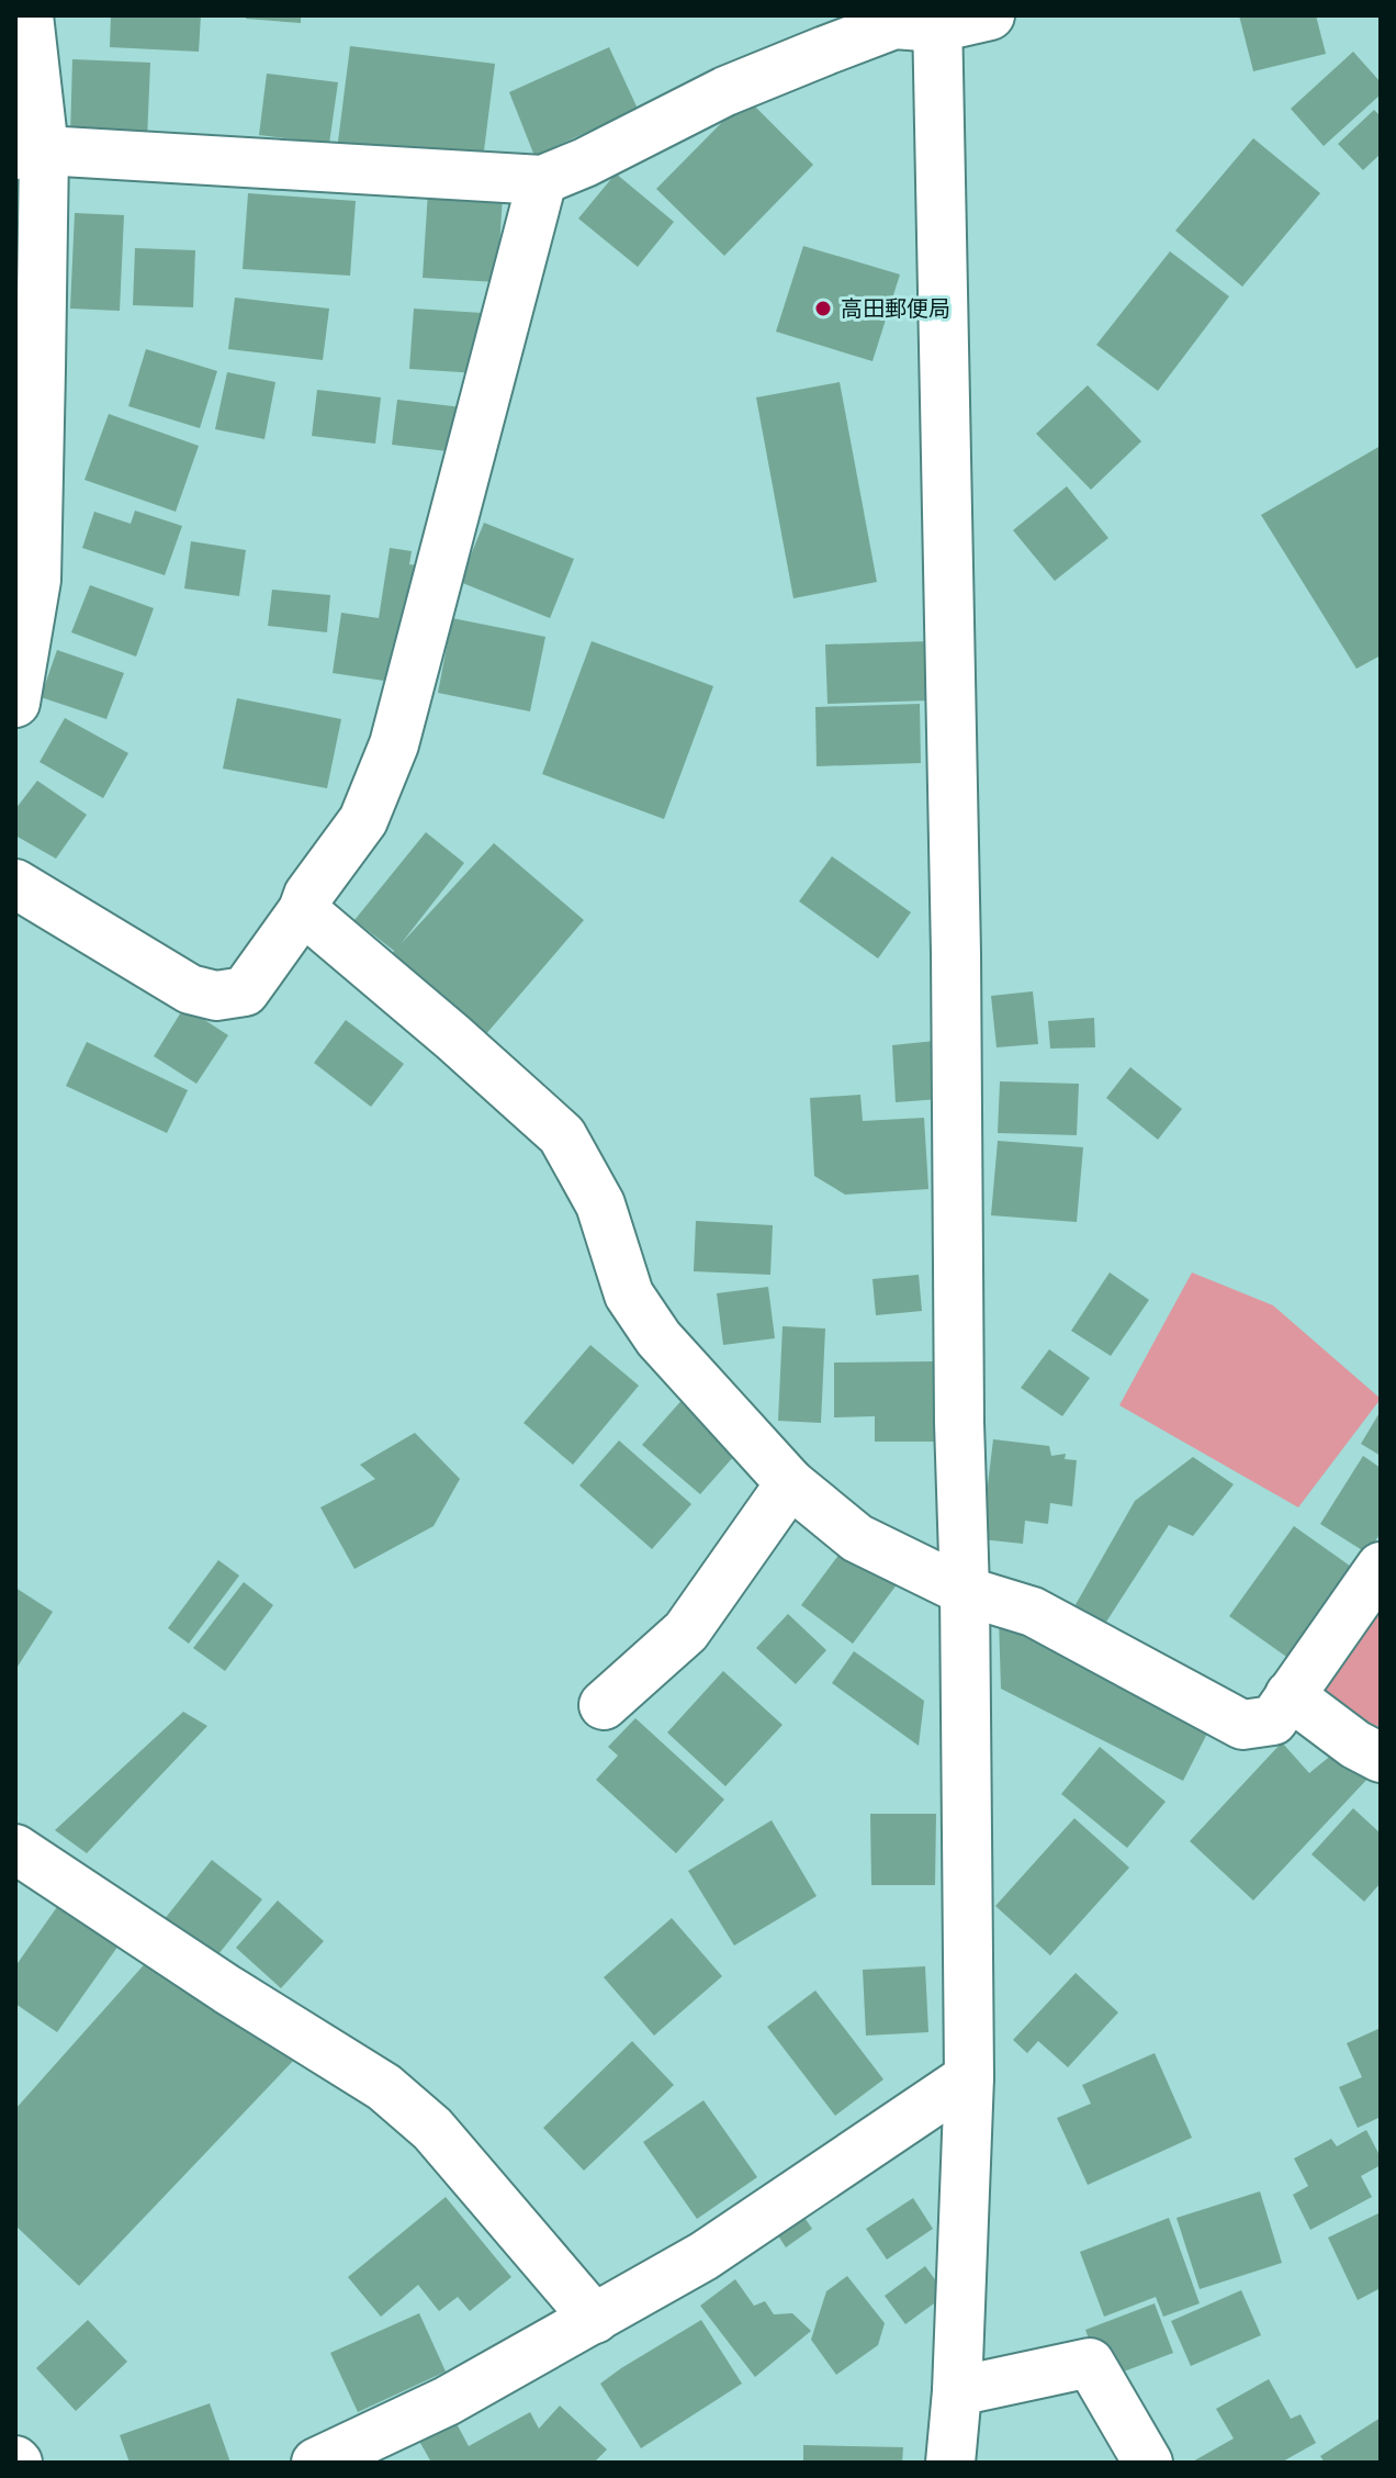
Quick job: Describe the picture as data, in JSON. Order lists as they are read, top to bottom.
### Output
{
  "places": ["高田郵便局"]
}
